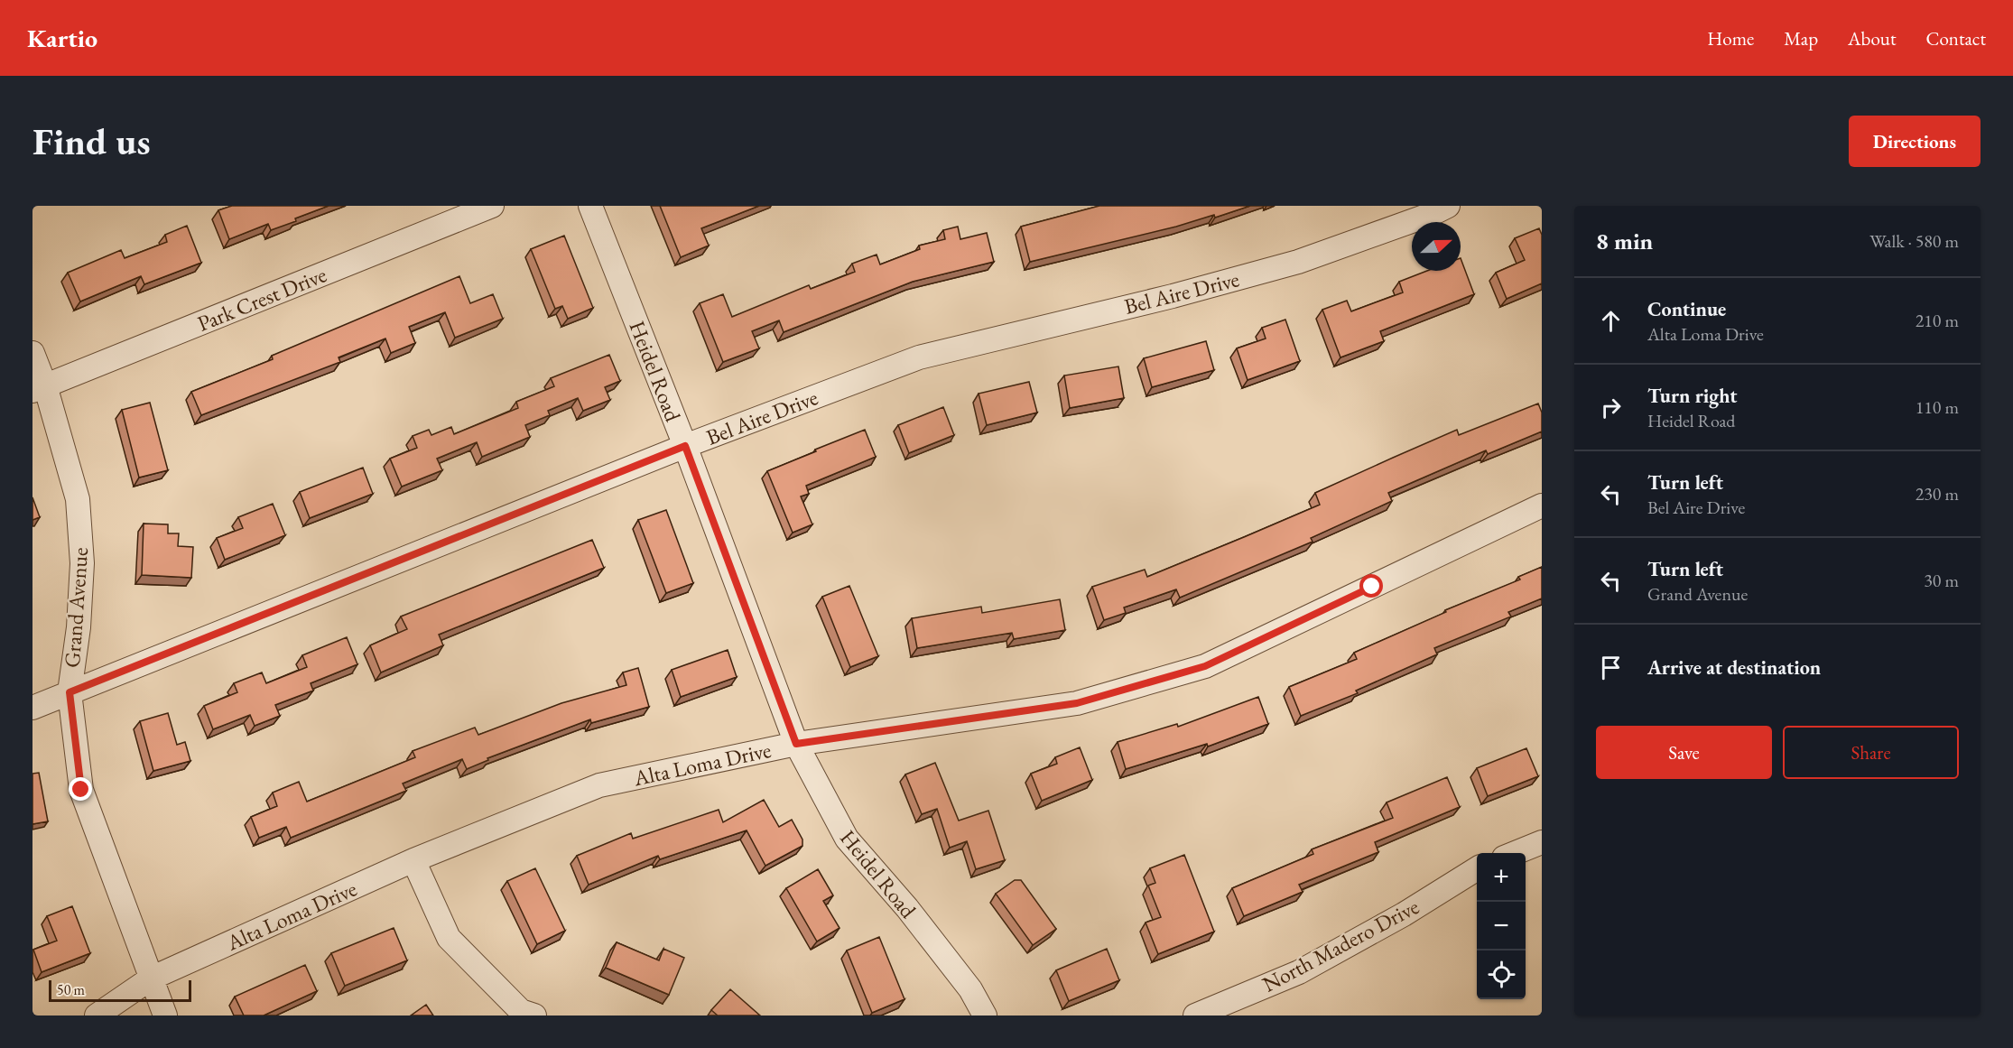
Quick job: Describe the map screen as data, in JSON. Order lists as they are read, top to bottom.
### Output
{
  "streets": {
    "street": [
      "Bel Aire Drive",
      "Park Crest Drive",
      "Heidel Road",
      "Grand Avenue",
      "Alta Loma Drive",
      "North Madero Drive"
    ]
  },
  "crossings": [
    ["Bel Aire Drive", "Heidel Road"],
    ["Bel Aire Drive", "Grand Avenue"],
    ["Park Crest Drive", "Grand Avenue"],
    ["Heidel Road", "Alta Loma Drive"],
    ["Grand Avenue", "Alta Loma Drive"]
  ],
  "scale_bar": "50 m",
  "north": "right",
  "page": {
    "header": "Kartio",
    "nav": [
      "Home",
      "Map",
      "About",
      "Contact"
    ],
    "buttons": [
      "Directions",
      ["Save", "Share"]
    ],
    "title": "Find us",
    "heading": ["8 min", "Walk · 580 m"],
    "list": [
      ["Continue", "Alta Loma Drive", "210 m"],
      ["Turn right", "Heidel Road", "110 m"],
      ["Turn left", "Bel Aire Drive", "230 m"],
      ["Turn left", "Grand Avenue", "30 m"],
      "Arrive at destination"
    ],
    "map_buttons": ["+", "−"],
    "scale": "50 m"
  }
}
